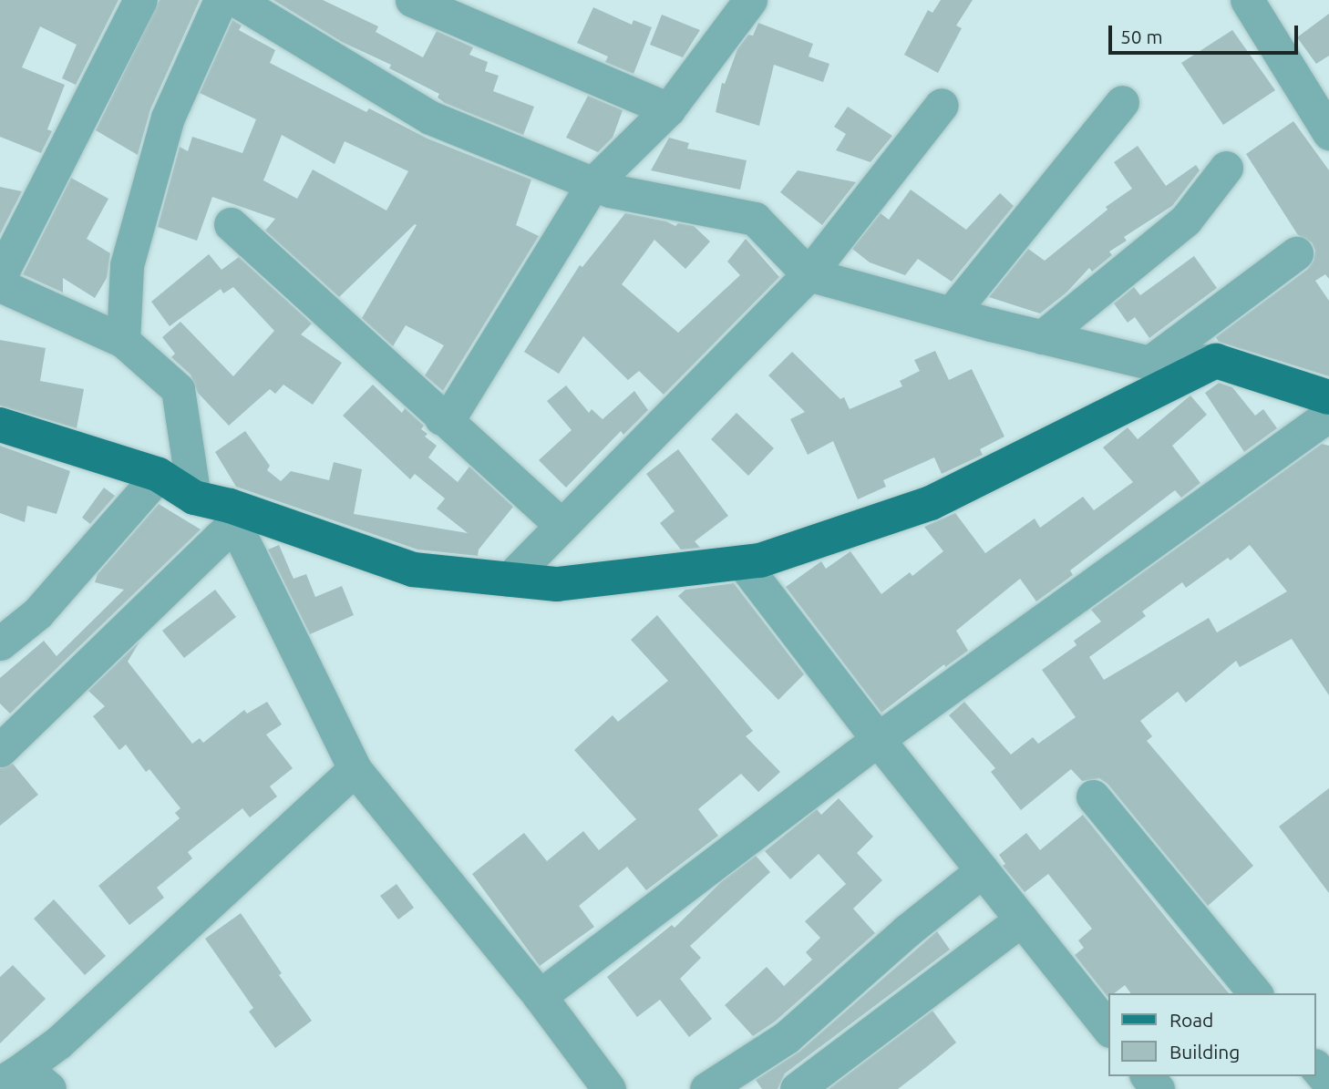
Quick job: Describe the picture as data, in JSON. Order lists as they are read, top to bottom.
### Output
{
  "legend": ["Road", "Building"],
  "scale_bar": "50 m"
}
